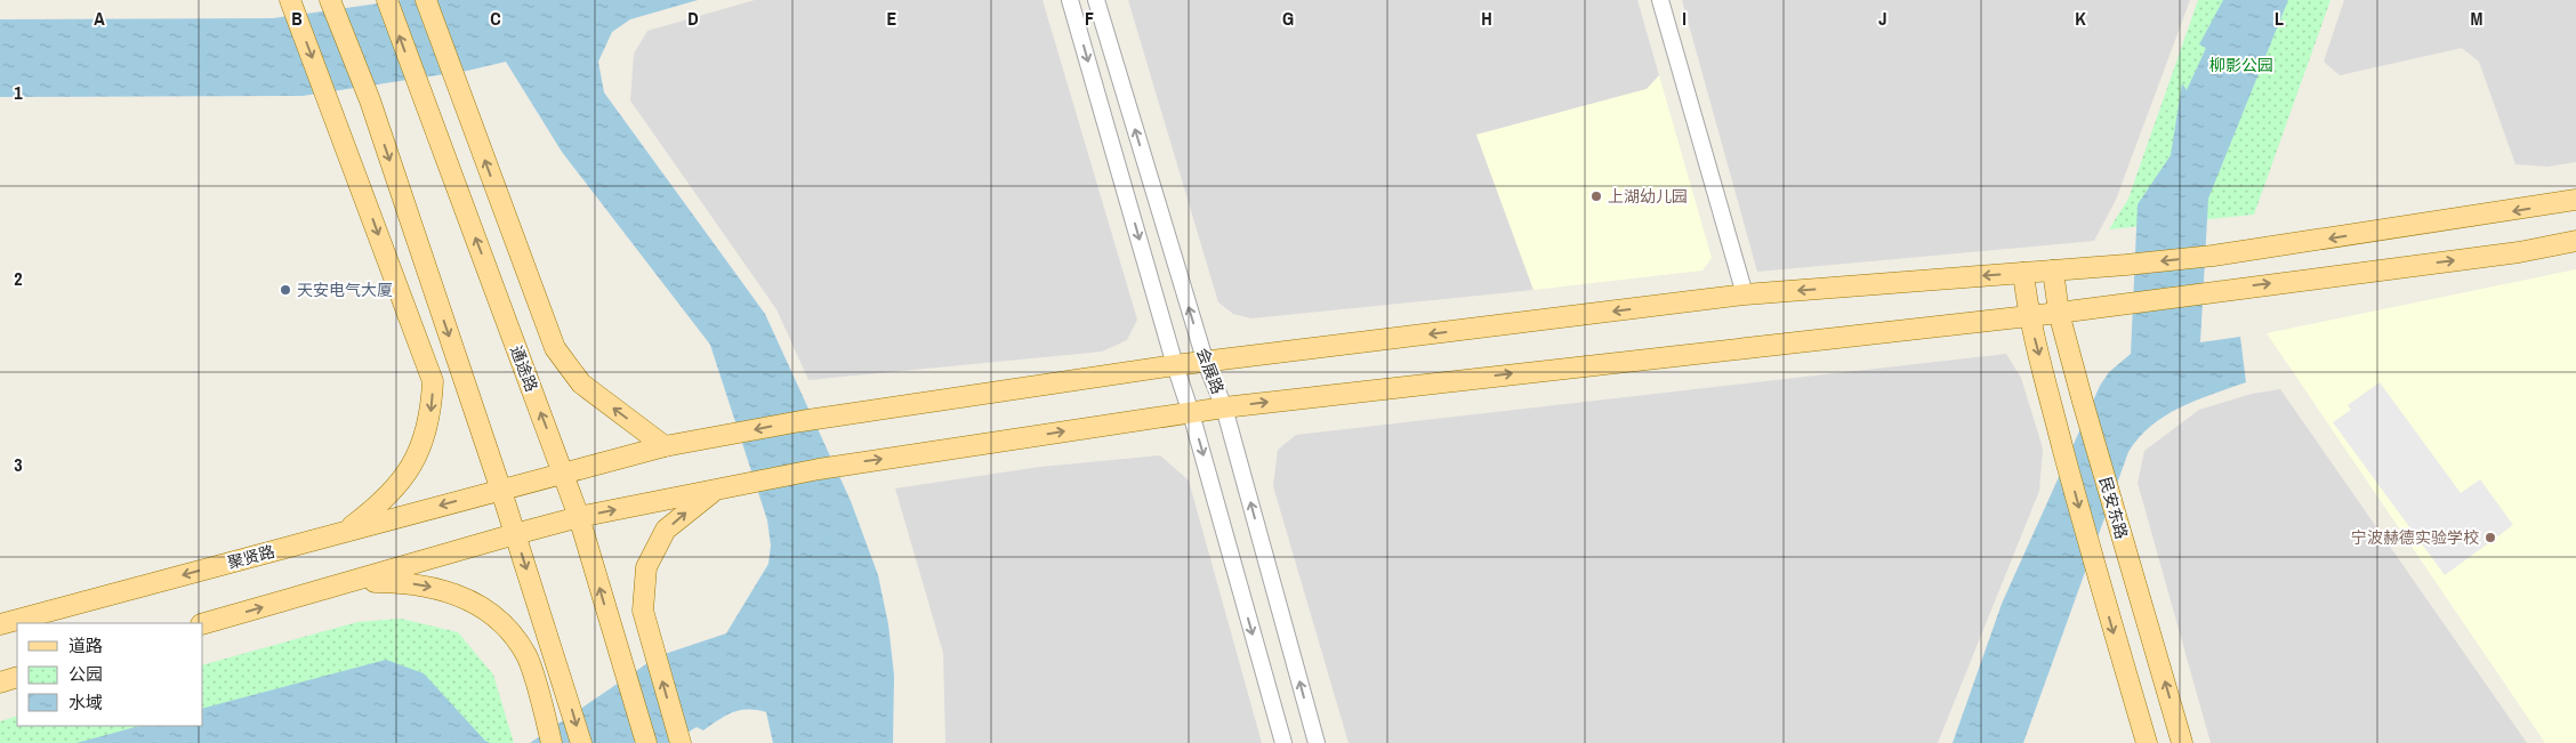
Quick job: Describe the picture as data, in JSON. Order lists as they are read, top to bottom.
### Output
{
  "streets": {
    "main road": ["通途路", "民安东路", "聚贤路"],
    "street": ["会展路"]
  },
  "crossings": [
    ["通途路", "聚贤路"],
    ["会展路", "聚贤路"],
    ["民安东路", "聚贤路"]
  ],
  "parks": ["柳影公园"],
  "places": ["上湖幼儿园", "天安电气大厦", "宁波赫德实验学校"],
  "legend": ["道路", "公园", "水域"],
  "grid": {
    "columns": [
      "A",
      "B",
      "C",
      "D",
      "E",
      "F",
      "G",
      "H",
      "I",
      "J",
      "K",
      "L",
      "M"
    ],
    "rows": ["1", "2", "3"]
  }
}
